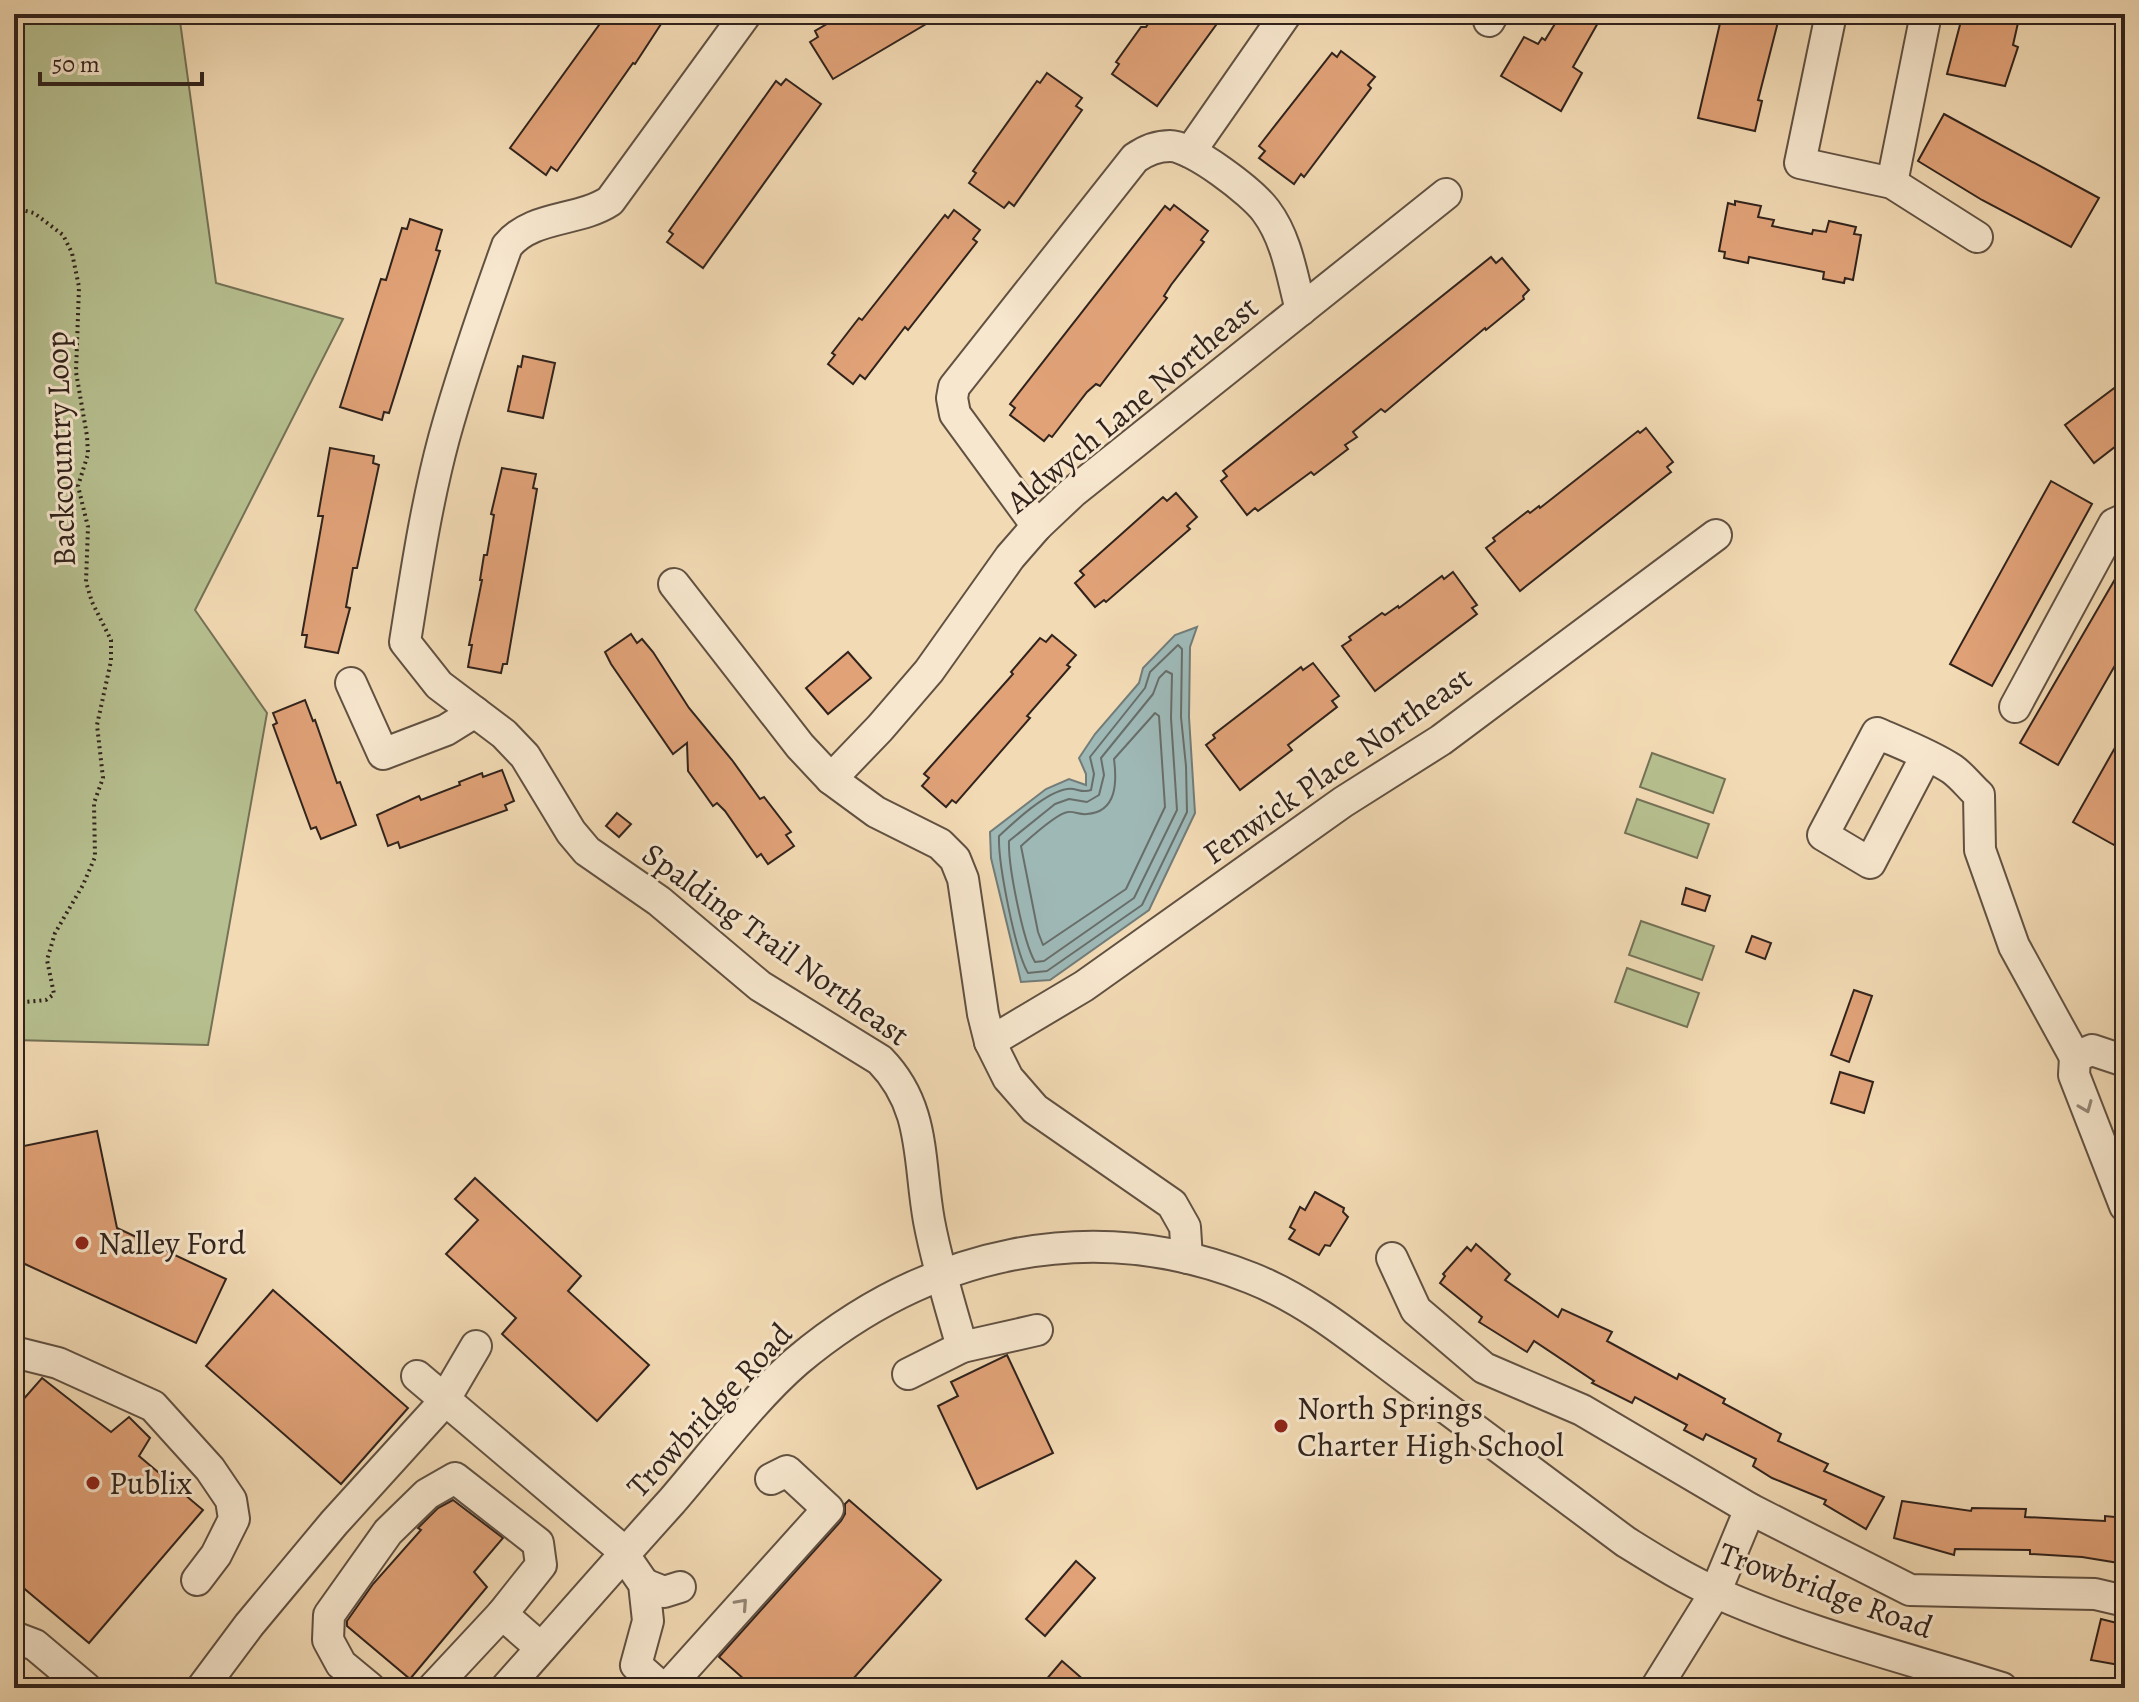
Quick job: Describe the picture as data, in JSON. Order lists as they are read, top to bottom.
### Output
{
  "streets": {
    "street": [
      "Aldwych Lane Northeast",
      "Fenwick Place Northeast",
      "Spalding Trail Northeast",
      "Trowbridge Road"
    ],
    "path": ["Backcountry Loop"]
  },
  "crossings": [
    ["Spalding Trail Northeast", "Trowbridge Road"]
  ],
  "places": ["Nalley Ford", "North Springs Charter High School", "Publix"],
  "scale_bar": "50 m"
}
